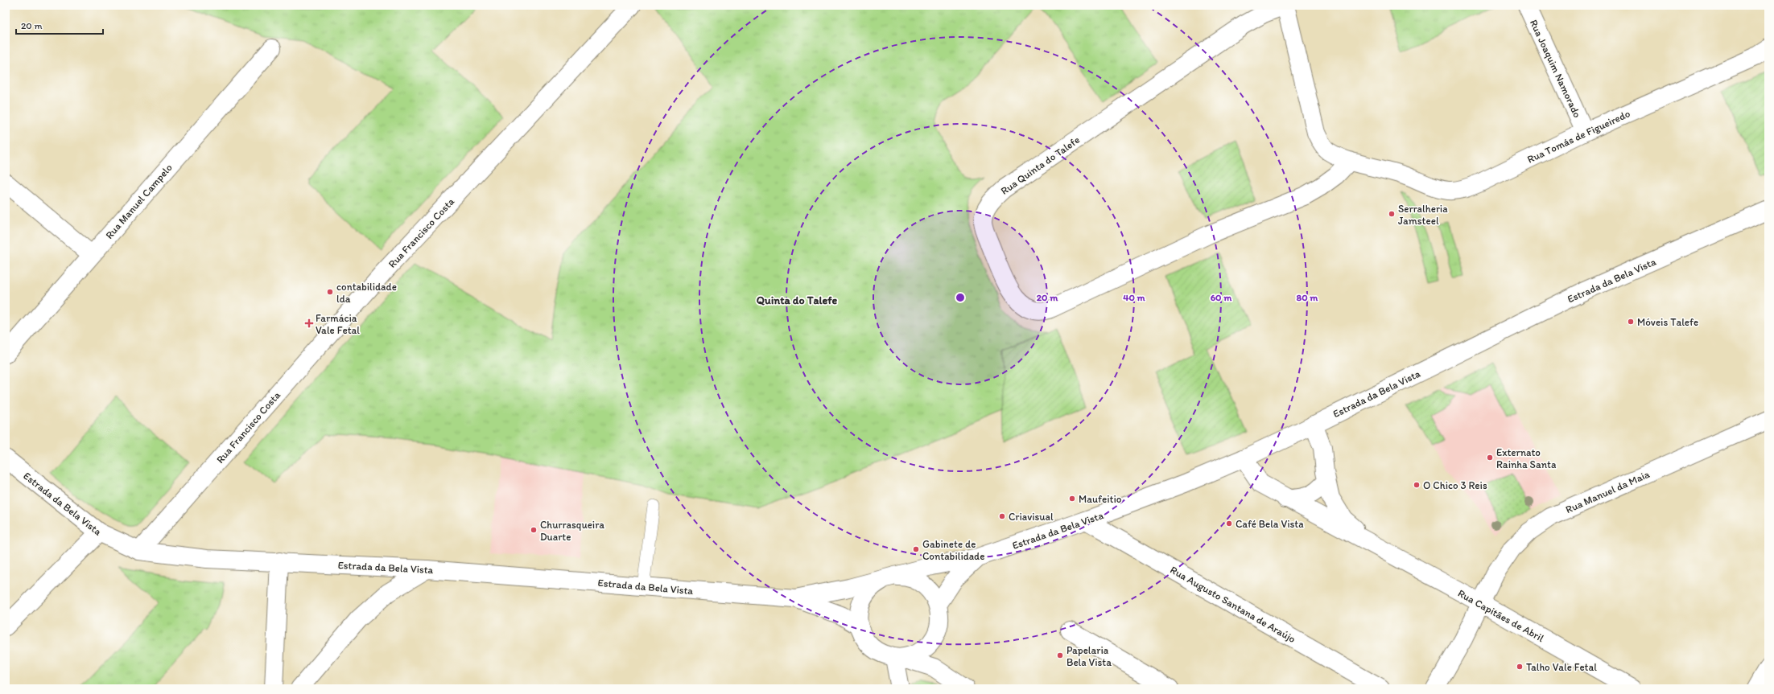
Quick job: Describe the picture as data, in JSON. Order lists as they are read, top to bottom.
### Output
{
  "streets": {
    "street": [
      "Rua Joaquim Namorado",
      "Rua Tomás de Figueiredo",
      "Rua Quinta do Talefe",
      "Rua Manuel Campelo",
      "Rua Francisco Costa",
      "Estrada da Bela Vista",
      "Rua Manuel da Maia",
      "Rua Augusto Santana de Araújo",
      "Rua Capitães de Abril"
    ]
  },
  "crossings": [
    ["Rua Joaquim Namorado", "Rua Tomás de Figueiredo"],
    ["Rua Tomás de Figueiredo", "Rua Quinta do Talefe"],
    ["Rua Francisco Costa", "Estrada da Bela Vista"],
    ["Estrada da Bela Vista", "Rua Augusto Santana de Araújo"],
    ["Estrada da Bela Vista", "Rua Capitães de Abril"],
    ["Rua Manuel da Maia", "Rua Capitães de Abril"]
  ],
  "districts": ["Quinta do Talefe"],
  "places": {
    "other": [
      "Serralheria Jamsteel",
      "contabilidade lda",
      "Móveis Talefe",
      "Externato Rainha Santa",
      "O Chico 3 Reis",
      "Maufeitio",
      "Criavisual",
      "Café Bela Vista",
      "Churrasqueira Duarte",
      "Gabinete de Contabilidade",
      "Papelaria Bela Vista",
      "Talho Vale Fetal"
    ],
    "health": ["Farmácia Vale Fetal"]
  },
  "scale_bar": "20 m",
  "rings": [
    "20 m",
    "40 m",
    "60 m",
    "80 m"
  ]
}
